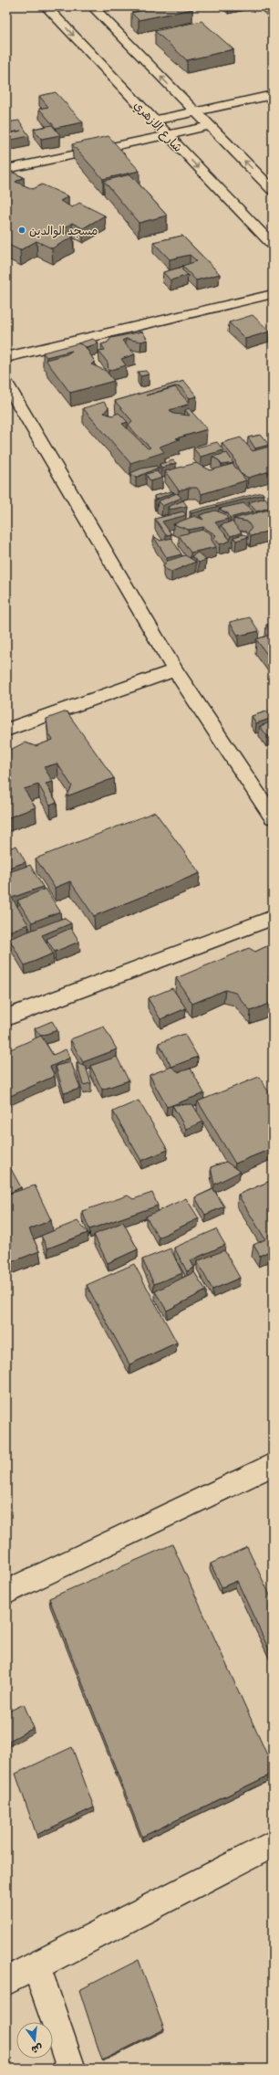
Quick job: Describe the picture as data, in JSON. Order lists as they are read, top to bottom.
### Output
{
  "streets": {
    "street": ["شارع الازهري"]
  },
  "places": ["مسجد الوالدين"],
  "north": "bottom"
}
